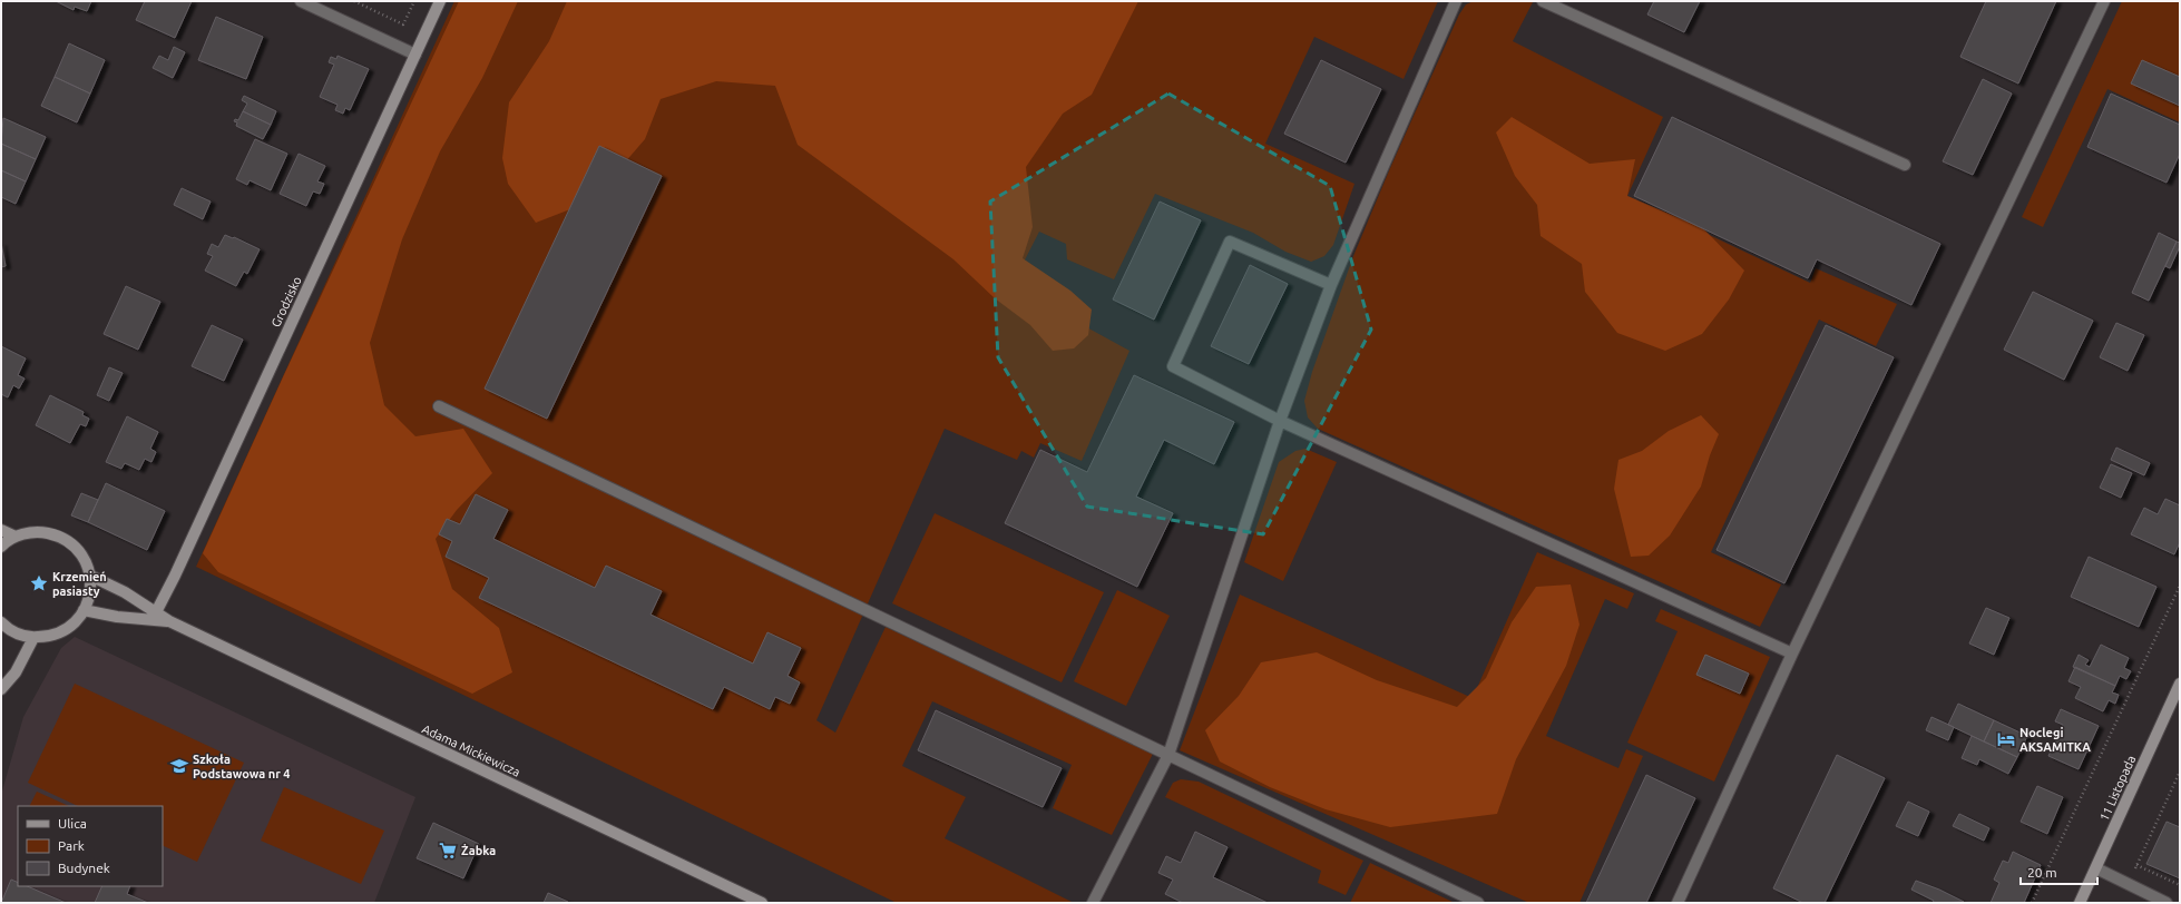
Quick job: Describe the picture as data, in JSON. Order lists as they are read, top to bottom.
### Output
{
  "streets": {
    "street": ["Grodzisko", "Adama Mickiewicza", "11 Listopada"]
  },
  "crossings": [
    ["Grodzisko", "Adama Mickiewicza"]
  ],
  "places": {
    "place": ["Krzemień pasiasty"],
    "hotel": ["Noclegi AKSAMITKA"],
    "school or university": ["Szkoła Podstawowa nr 4"],
    "supermarket": ["Żabka"]
  },
  "legend": ["Ulica", "Park", "Budynek"],
  "scale_bar": "20 m"
}
